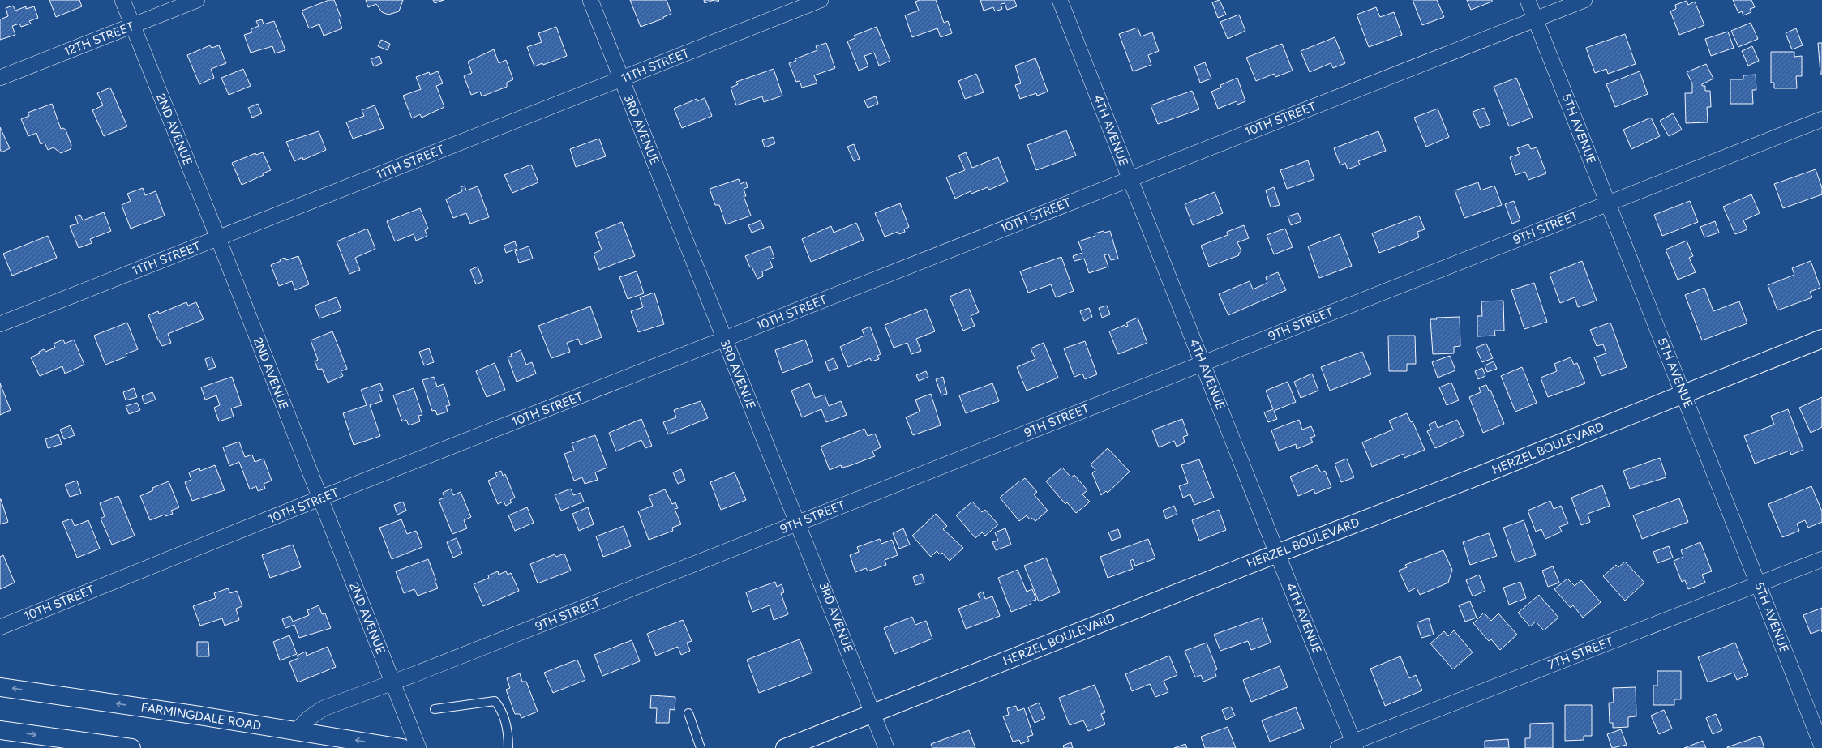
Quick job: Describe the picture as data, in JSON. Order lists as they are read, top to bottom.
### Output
{
  "streets": {
    "street": [
      "12TH STREET",
      "11TH STREET",
      "10TH STREET",
      "5TH AVENUE",
      "2ND AVENUE",
      "3RD AVENUE",
      "4TH AVENUE",
      "9TH STREET",
      "HERZEL BOULEVARD",
      "7TH STREET",
      "FARMINGDALE ROAD"
    ]
  },
  "crossings": [
    ["12TH STREET", "2ND AVENUE"],
    ["11TH STREET", "2ND AVENUE"],
    ["11TH STREET", "3RD AVENUE"],
    ["10TH STREET", "5TH AVENUE"],
    ["10TH STREET", "2ND AVENUE"],
    ["10TH STREET", "3RD AVENUE"],
    ["10TH STREET", "4TH AVENUE"],
    ["5TH AVENUE", "9TH STREET"],
    ["5TH AVENUE", "HERZEL BOULEVARD"],
    ["5TH AVENUE", "7TH STREET"],
    ["2ND AVENUE", "9TH STREET"],
    ["3RD AVENUE", "9TH STREET"],
    ["3RD AVENUE", "HERZEL BOULEVARD"],
    ["4TH AVENUE", "9TH STREET"],
    ["4TH AVENUE", "HERZEL BOULEVARD"],
    ["4TH AVENUE", "7TH STREET"],
    ["9TH STREET", "FARMINGDALE ROAD"]
  ]
}
